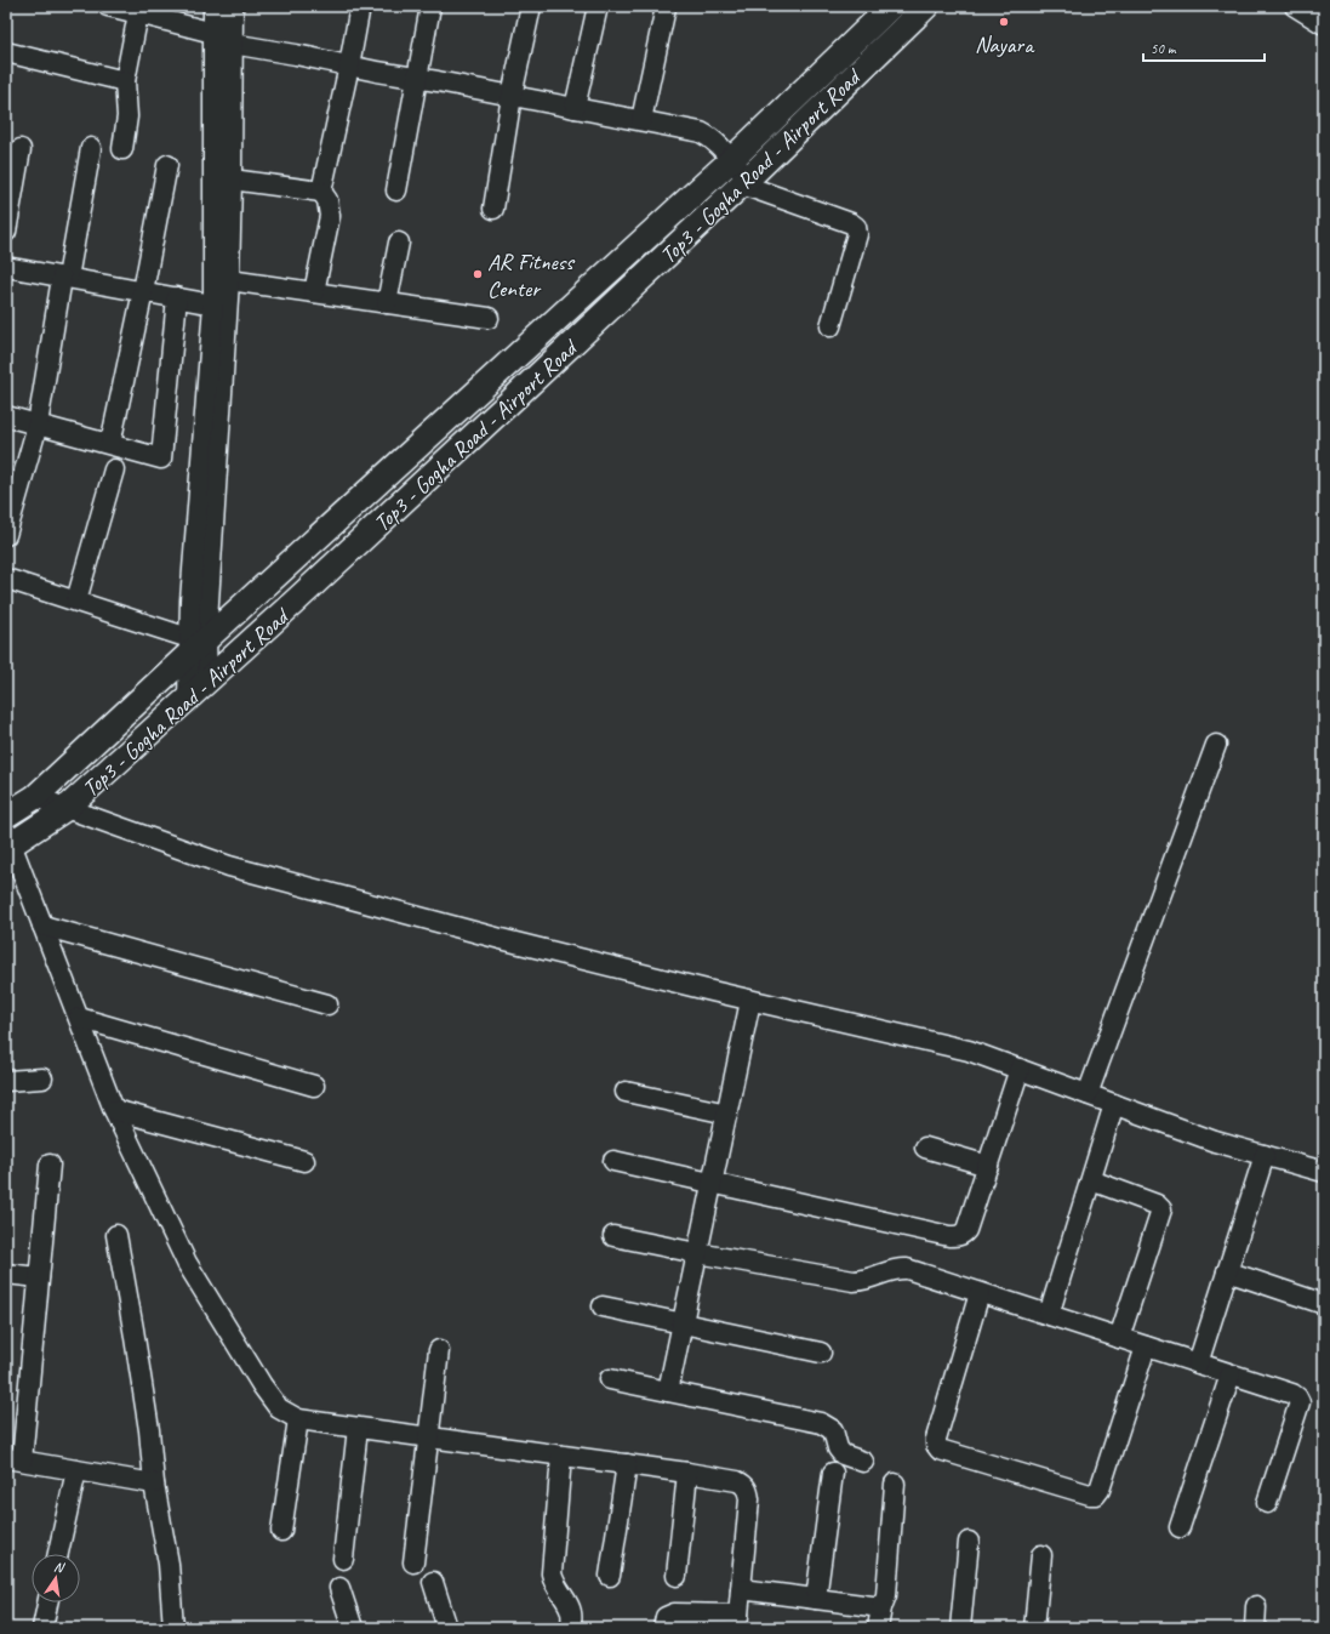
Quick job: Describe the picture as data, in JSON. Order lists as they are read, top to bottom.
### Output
{
  "streets": {
    "main road": ["Top3 - Gogha Road - Airport Road"]
  },
  "places": ["Nayara", "AR Fitness Center"],
  "scale_bar": "50 m",
  "north": "top"
}
